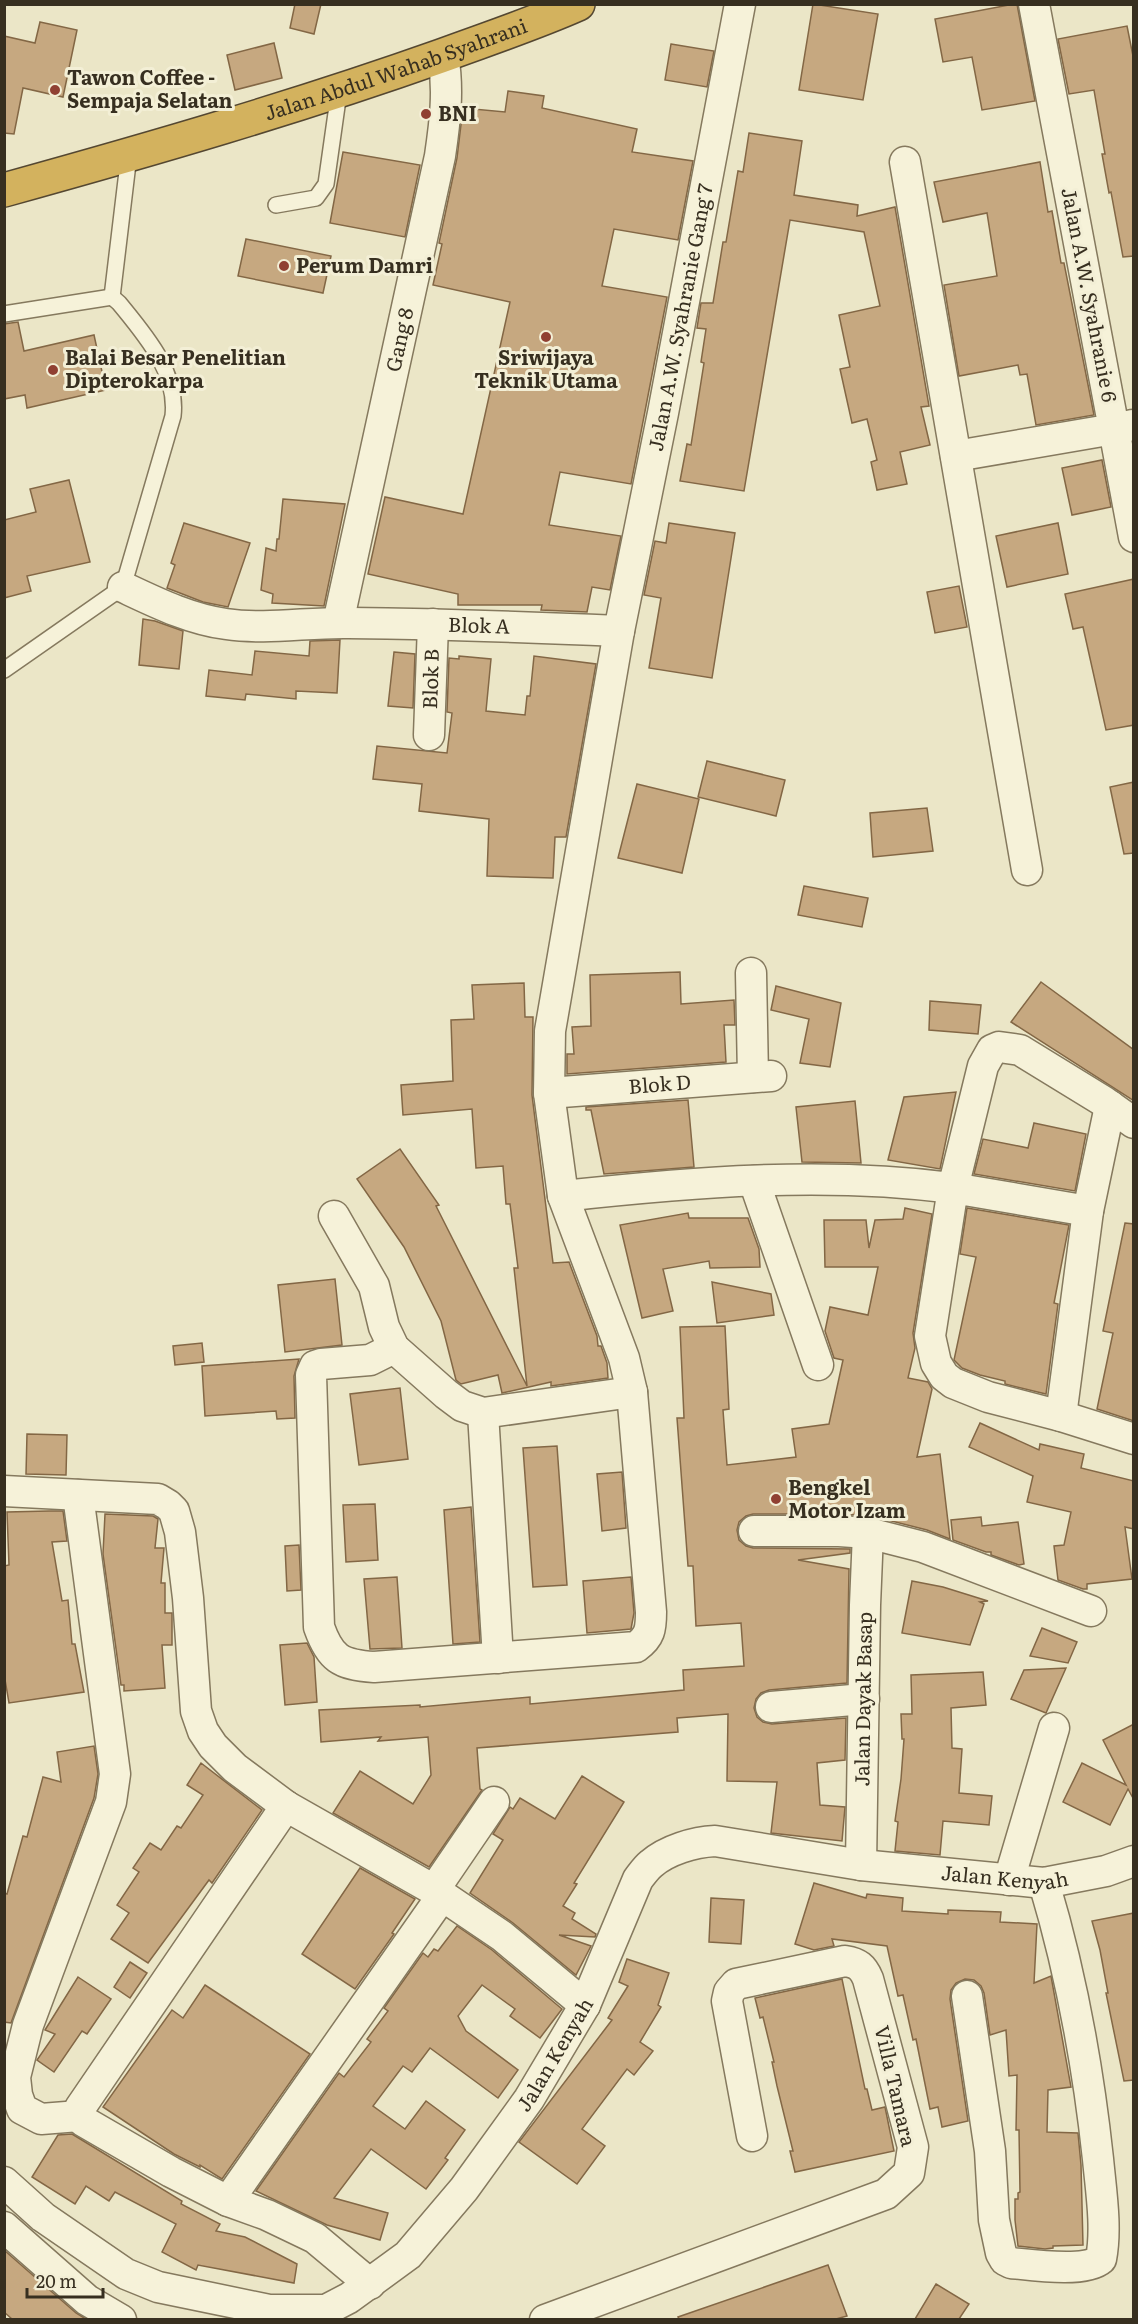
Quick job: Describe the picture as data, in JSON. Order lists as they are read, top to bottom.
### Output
{
  "streets": {
    "highway": ["Jalan Abdul Wahab Syahrani"],
    "street": [
      "Jalan A.W. Syahranie 6",
      "Jalan A.W. Syahranie Gang 7",
      "Gang 8",
      "Blok A",
      "Blok B",
      "Blok D",
      "Jalan Dayak Basap",
      "Jalan Kenyah",
      "Villa Tamara"
    ]
  },
  "crossings": [
    ["Jalan Abdul Wahab Syahrani", "Gang 8"],
    ["Jalan A.W. Syahranie Gang 7", "Blok A"],
    ["Jalan A.W. Syahranie Gang 7", "Blok D"],
    ["Gang 8", "Blok A"],
    ["Blok A", "Blok B"],
    ["Jalan Dayak Basap", "Jalan Kenyah"]
  ],
  "places": [
    "Tawon Coffee - Sempaja Selatan",
    "BNI",
    "Perum Damri",
    "Sriwijaya Teknik Utama",
    "Balai Besar Penelitian Dipterokarpa",
    "Bengkel Motor Izam"
  ],
  "scale_bar": "20 m"
}
